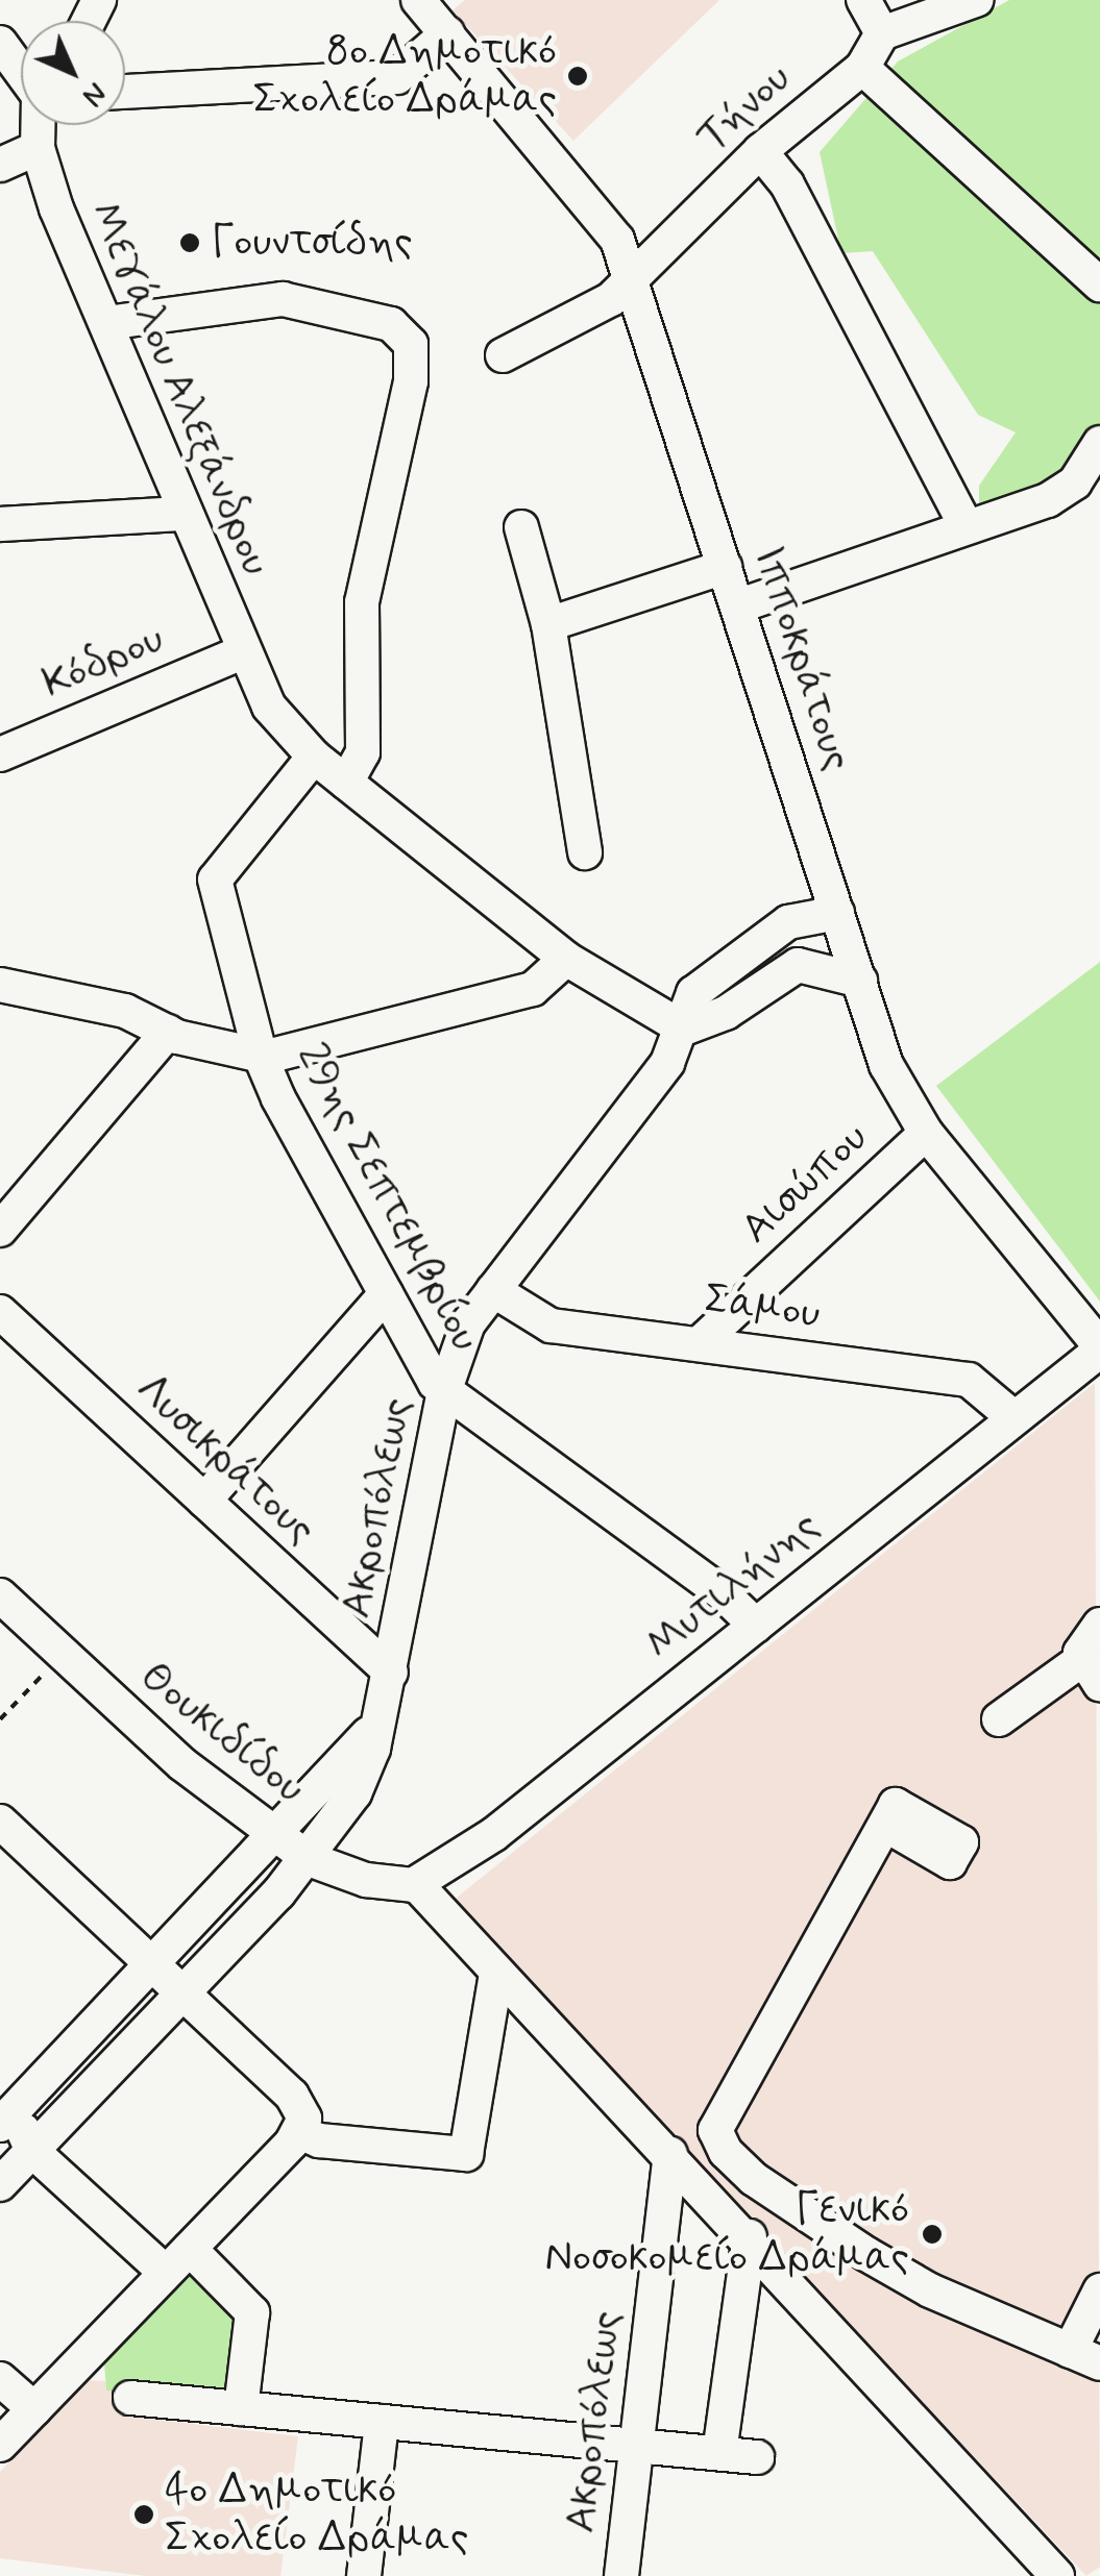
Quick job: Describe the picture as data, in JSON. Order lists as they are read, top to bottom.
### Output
{
  "streets": {
    "street": [
      "Τήνου",
      "Μεγάλου Αλεξάνδρου",
      "Ιπποκράτους",
      "Κόδρου",
      "Αισώπου",
      "29ης Σεπτεμβρίου",
      "Σάμου",
      "Λυσικράτους",
      "Ακροπόλεως",
      "Μυτιλήνης",
      "Θουκιδίδου"
    ]
  },
  "crossings": [
    ["Τήνου", "Ιπποκράτους"],
    ["Μεγάλου Αλεξάνδρου", "Κόδρου"],
    ["Μεγάλου Αλεξάνδρου", "29ης Σεπτεμβρίου"],
    ["Μεγάλου Αλεξάνδρου", "Ακροπόλεως"],
    ["Ιπποκράτους", "Αισώπου"],
    ["Ιπποκράτους", "Ακροπόλεως"],
    ["Ιπποκράτους", "Μυτιλήνης"],
    ["Αισώπου", "Σάμου"],
    ["29ης Σεπτεμβρίου", "Ακροπόλεως"],
    ["29ης Σεπτεμβρίου", "Μυτιλήνης"],
    ["Σάμου", "Ακροπόλεως"],
    ["Σάμου", "Μυτιλήνης"],
    ["Λυσικράτους", "Ακροπόλεως"],
    ["Ακροπόλεως", "Θουκιδίδου"],
    ["Μυτιλήνης", "Θουκιδίδου"]
  ],
  "places": [
    "8ο Δημοτικό Σχολείο Δράμας",
    "Γουντσίδης",
    "Γενικό Νοσοκομείο Δράμας",
    "4ο Δημοτικό Σχολείο Δράμας"
  ],
  "north": "bottom right"
}
